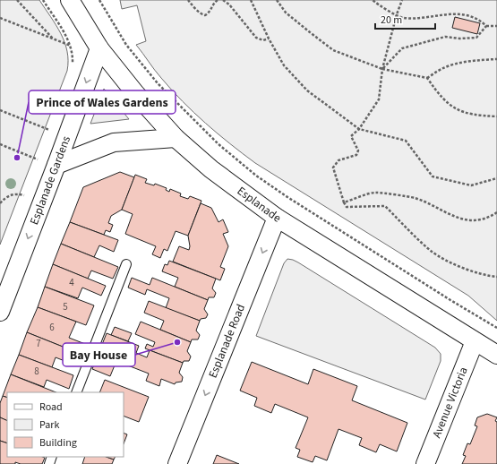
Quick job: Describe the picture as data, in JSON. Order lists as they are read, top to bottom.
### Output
{
  "streets": {
    "street": [
      "Esplanade Gardens",
      "Esplanade",
      "Esplanade Road",
      "Avenue Victoria"
    ]
  },
  "crossings": [
    ["Esplanade Gardens", "Esplanade"],
    ["Esplanade", "Esplanade Road"],
    ["Esplanade", "Avenue Victoria"]
  ],
  "one_way": ["Esplanade Gardens", "Esplanade Road"],
  "places": ["Prince of Wales Gardens", "Bay House"],
  "house_numbers": [
    "4",
    "5",
    "6",
    "7",
    "8"
  ],
  "legend": ["Road", "Park", "Building"],
  "scale_bar": "20 m"
}
